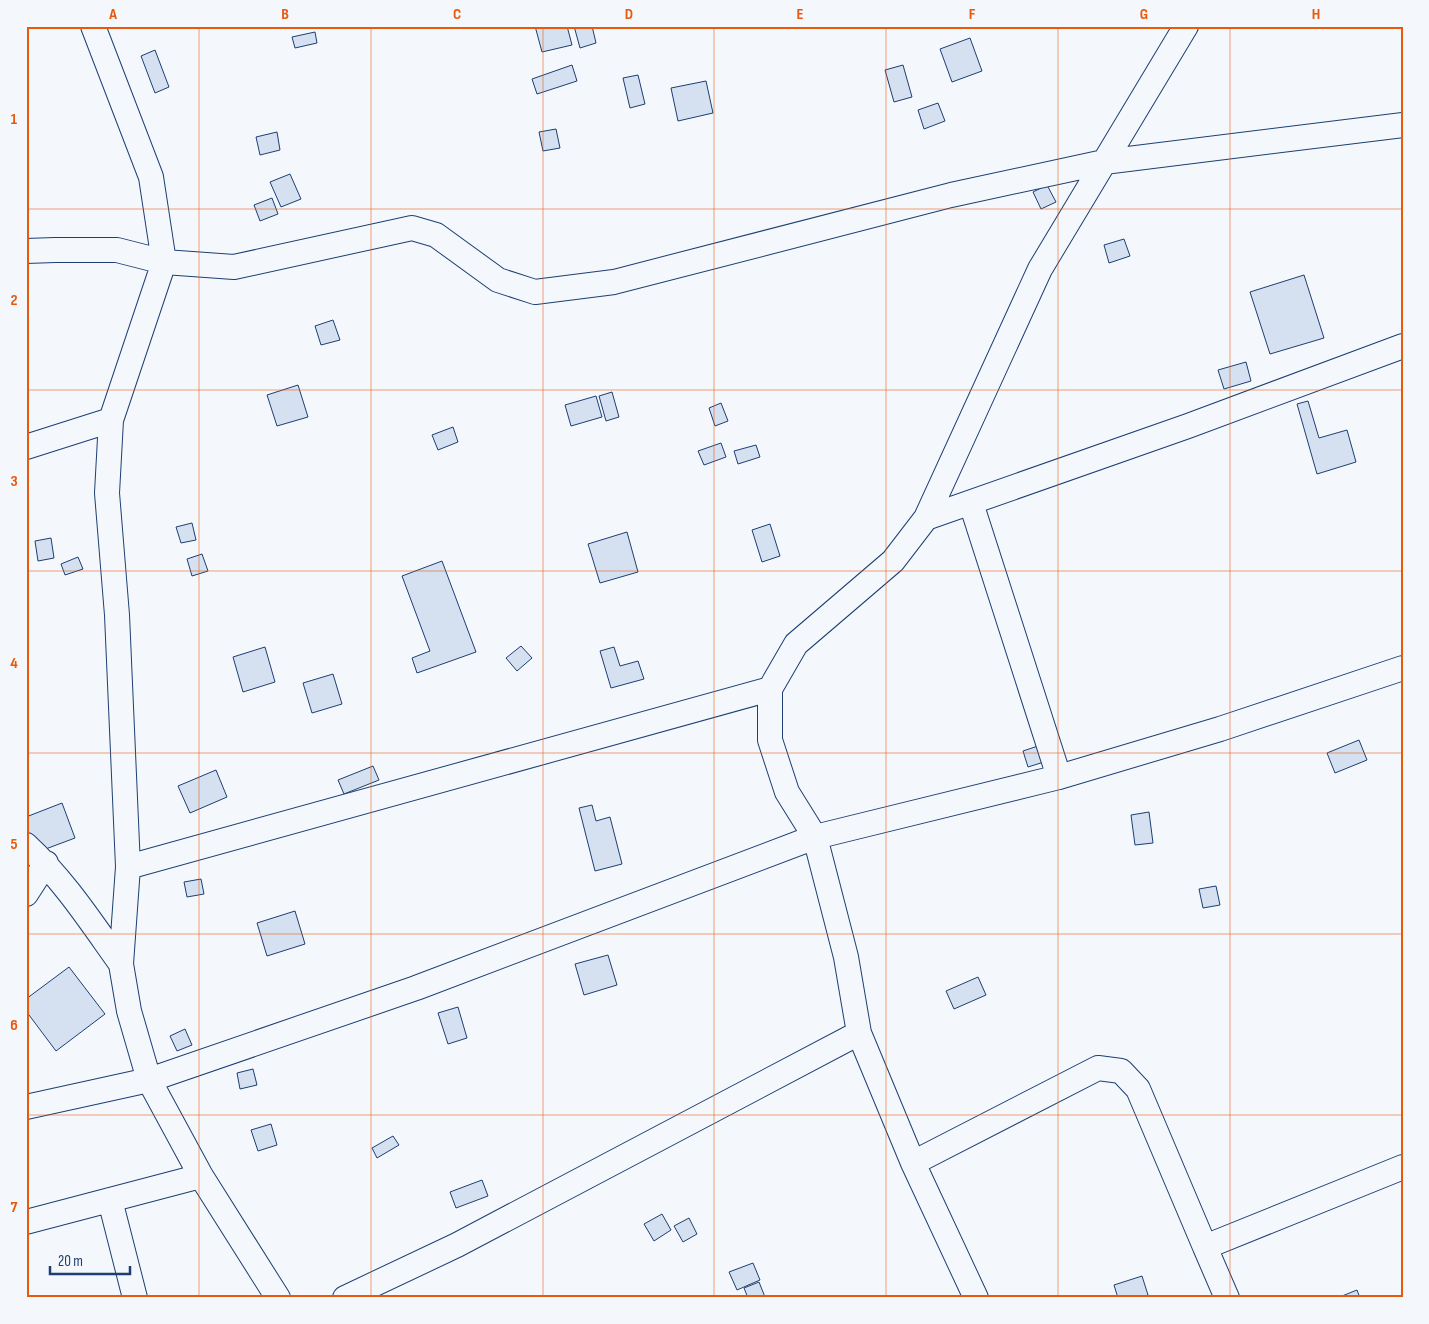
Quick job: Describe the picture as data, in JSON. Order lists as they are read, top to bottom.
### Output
{
  "scale_bar": "20 m",
  "grid": {
    "columns": [
      "A",
      "B",
      "C",
      "D",
      "E",
      "F",
      "G",
      "H"
    ],
    "rows": [
      "1",
      "2",
      "3",
      "4",
      "5",
      "6",
      "7"
    ]
  }
}
